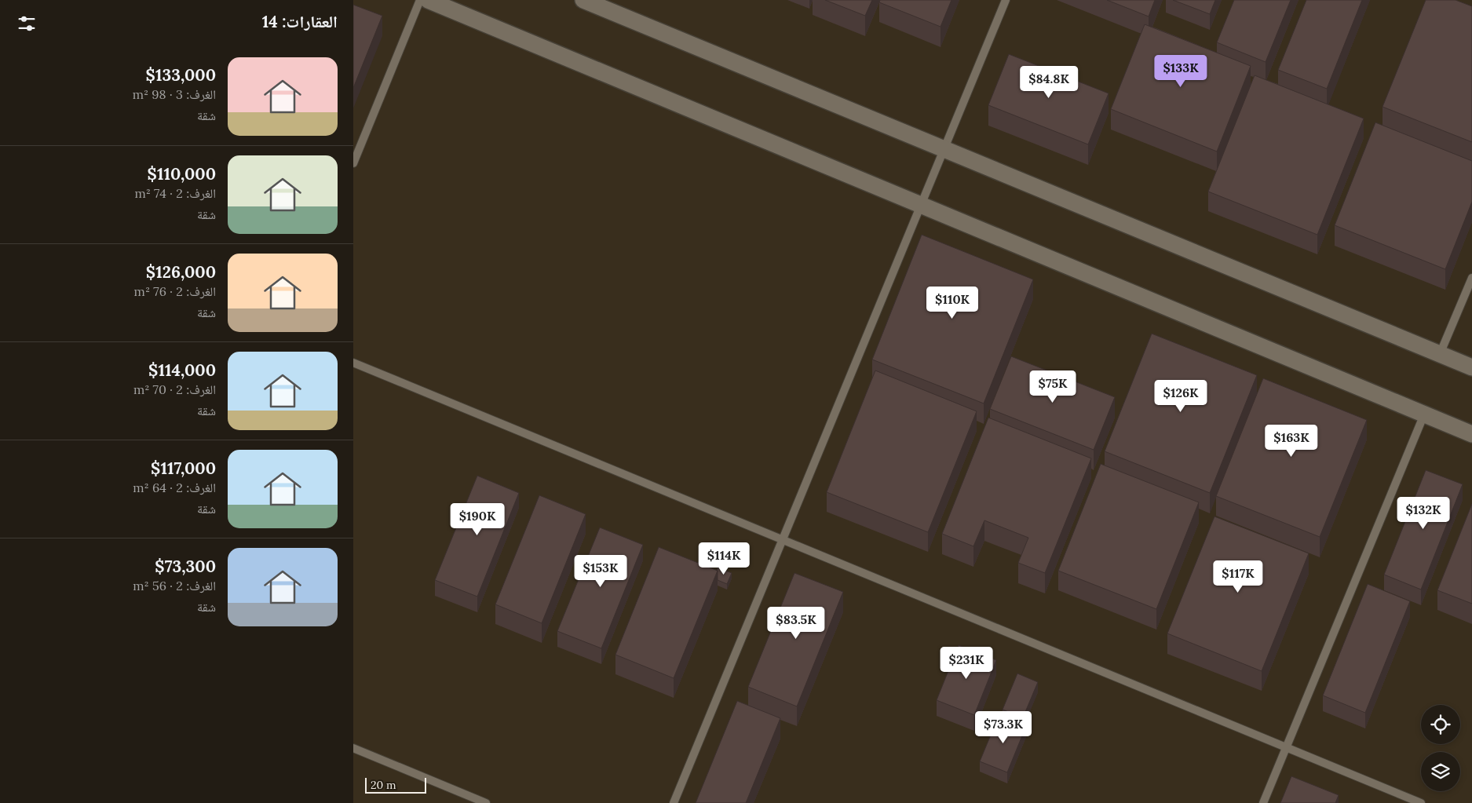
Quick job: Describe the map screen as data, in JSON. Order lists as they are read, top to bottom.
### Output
{
  "scale_bar": "20 m",
  "page": {
    "heading": "العقارات: 14",
    "list": [
      {
        "name": "$133,000",
        "note": "الغرف: 3 · 98 m² · شقة"
      },
      {
        "name": "$110,000",
        "note": "الغرف: 2 · 74 m² · شقة"
      },
      {
        "name": "$126,000",
        "note": "الغرف: 2 · 76 m² · شقة"
      },
      {
        "name": "$114,000",
        "note": "الغرف: 2 · 70 m² · شقة"
      },
      {
        "name": "$117,000",
        "note": "الغرف: 2 · 64 m² · شقة"
      },
      {
        "name": "$73,300",
        "note": "الغرف: 2 · 56 m² · شقة"
      }
    ],
    "price": [
      "$133K",
      "$84.8K",
      "$110K",
      "$75K",
      "$126K",
      "$163K",
      "$132K",
      "$190K",
      "$114K",
      "$153K",
      "$117K",
      "$83.5K",
      "$231K",
      "$73.3K"
    ],
    "scale": "20 m"
  }
}
